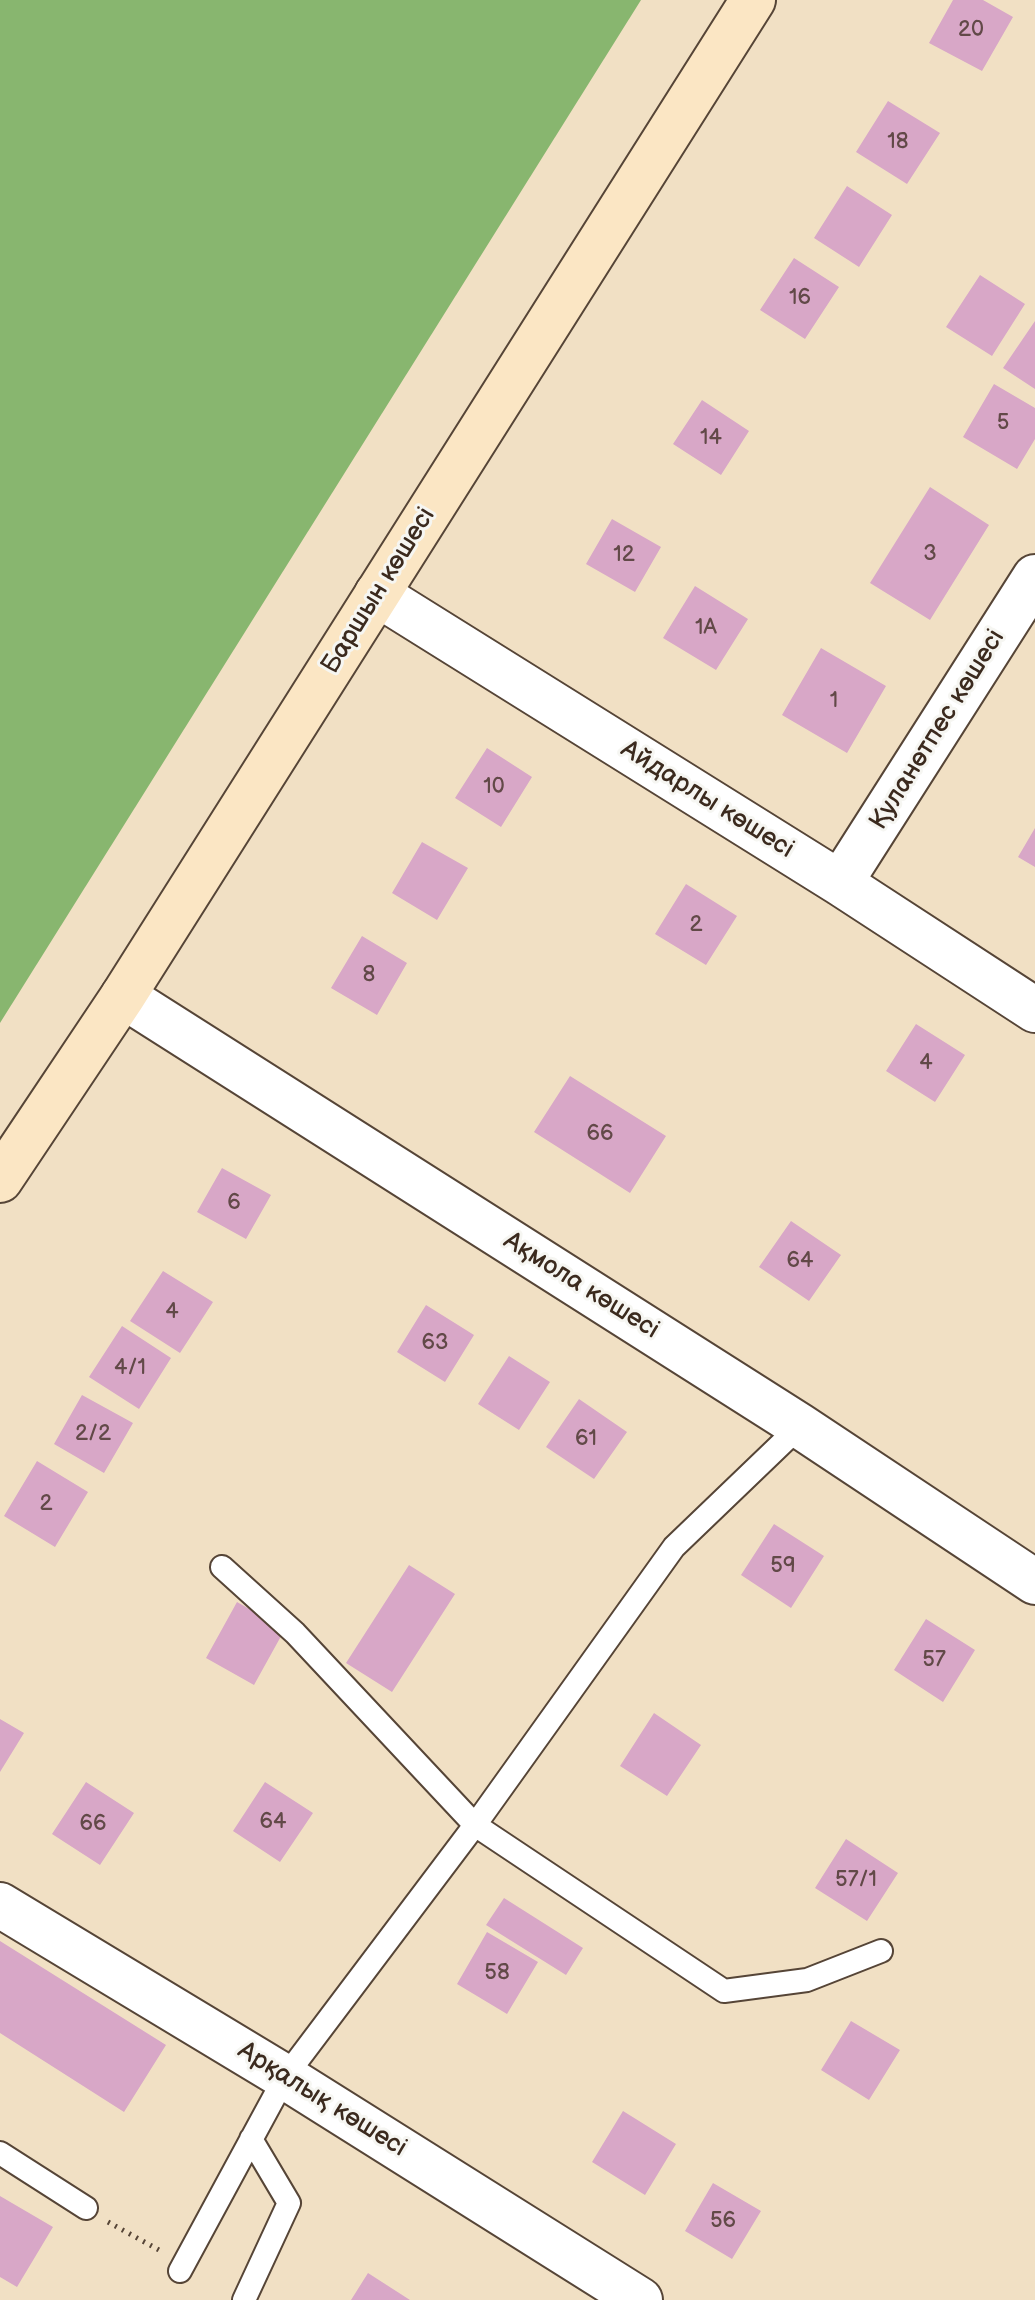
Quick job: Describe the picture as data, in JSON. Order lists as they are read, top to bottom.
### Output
{
  "streets": {
    "street": [
      "Баршын көшесі",
      "Қуланөтпес көшесі",
      "Айдарлы көшесі",
      "Ақмола көшесі",
      "Арқалық көшесі"
    ]
  },
  "crossings": [
    ["Баршын көшесі", "Айдарлы көшесі"],
    ["Баршын көшесі", "Ақмола көшесі"],
    ["Қуланөтпес көшесі", "Айдарлы көшесі"]
  ],
  "house_numbers": [
    "20",
    "18",
    "16",
    "5",
    "14",
    "3",
    "12",
    "1А",
    "1",
    "10",
    "2",
    "8",
    "4",
    "66",
    "6",
    "64",
    "4",
    "63",
    "4/1",
    "2/2",
    "61",
    "2",
    "59",
    "57",
    "64",
    "66",
    "57/1",
    "58",
    "56"
  ]
}
